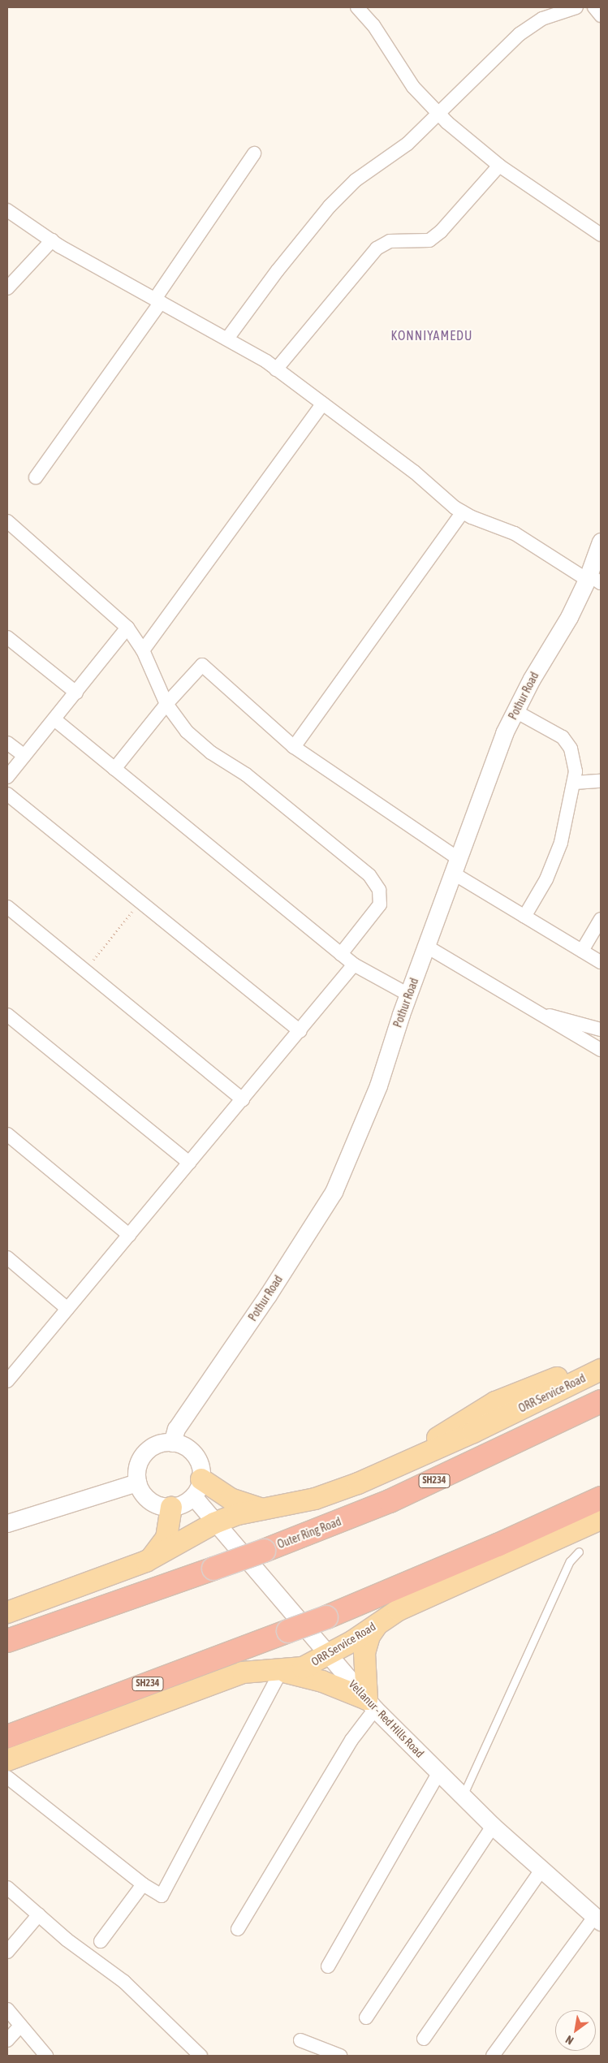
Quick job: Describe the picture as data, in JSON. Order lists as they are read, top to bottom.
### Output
{
  "streets": {
    "highway": ["SH234", "Outer Ring Road"],
    "main road": ["ORR Service Road"],
    "street": ["Pothur Road", "Vellanur - Red Hills Road"]
  },
  "crossings": [
    ["Pothur Road", "Vellanur - Red Hills Road"],
    ["ORR Service Road", "Vellanur - Red Hills Road"]
  ],
  "districts": ["KONNIYAMEDU"],
  "north": "bottom left"
}
